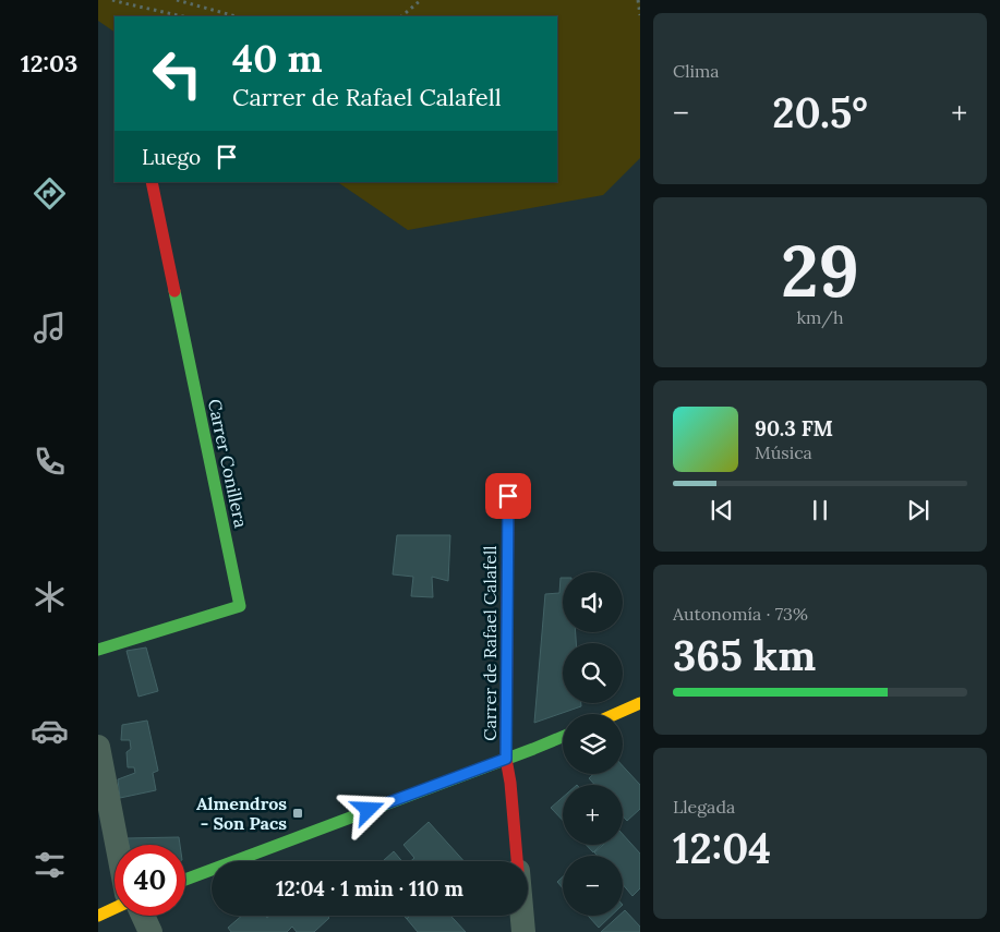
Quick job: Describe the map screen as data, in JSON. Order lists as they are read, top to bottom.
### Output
{
  "streets": {
    "street": ["Carrer Conillera", "Carrer de Rafael Calafell"]
  },
  "places": {
    "transit": ["Almendros - Son Pacs"]
  },
  "page": {
    "tabs": "12:03",
    "tile": [
      "Clima",
      ["29", "km/h"],
      ["Autonomía · 73%", "365 km"],
      ["Llegada", "12:04"]
    ],
    "turn": ["40 m", "Carrer de Rafael Calafell"],
    "heat": ["−", "20.5°", "+"],
    "then": "Luego",
    "song": ["90.3 FM", "Música"],
    "map_buttons": ["+", "−"],
    "limit": "40",
    "trip": "12:04 · 1 min · 110 m"
  }
}
